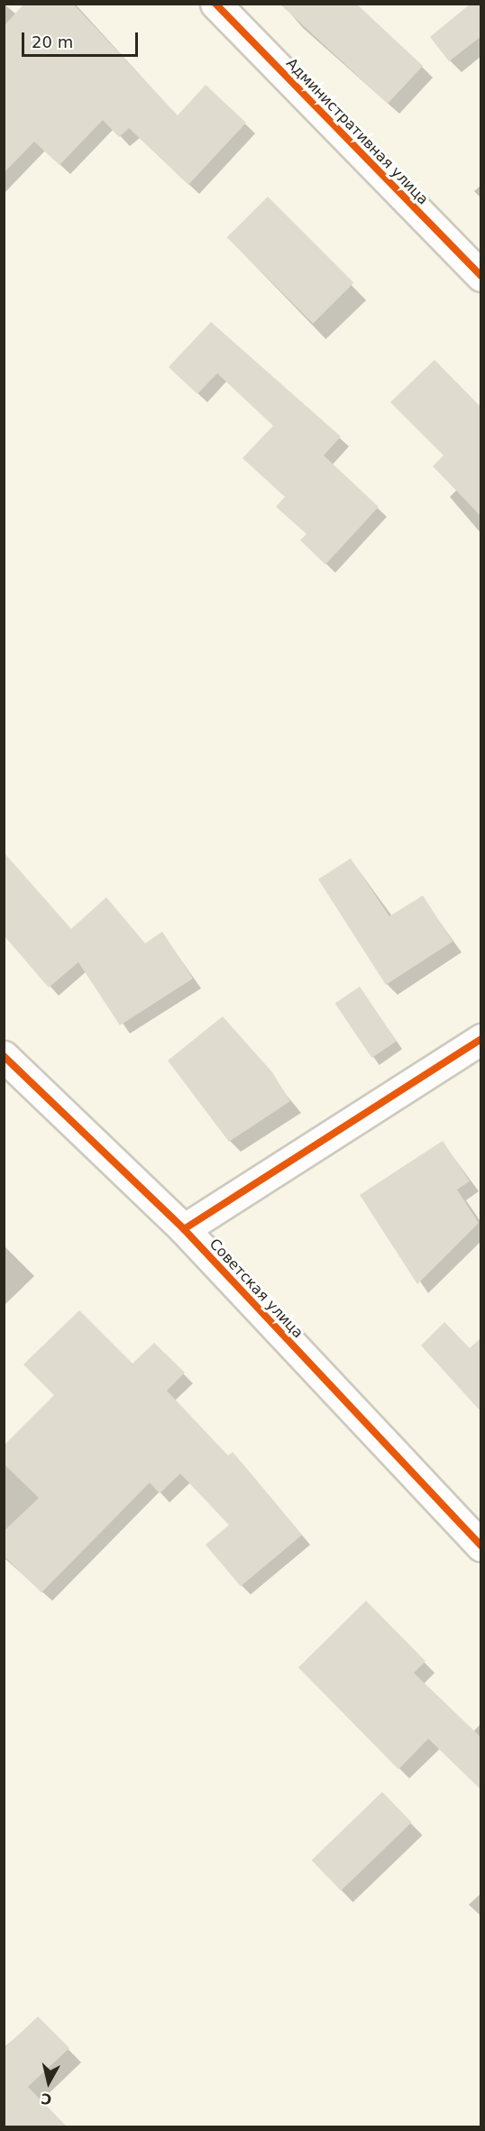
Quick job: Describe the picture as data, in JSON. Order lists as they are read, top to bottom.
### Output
{
  "streets": {
    "street": ["Административная улица", "Советская улица"]
  },
  "scale_bar": "20 m",
  "north": "bottom"
}
